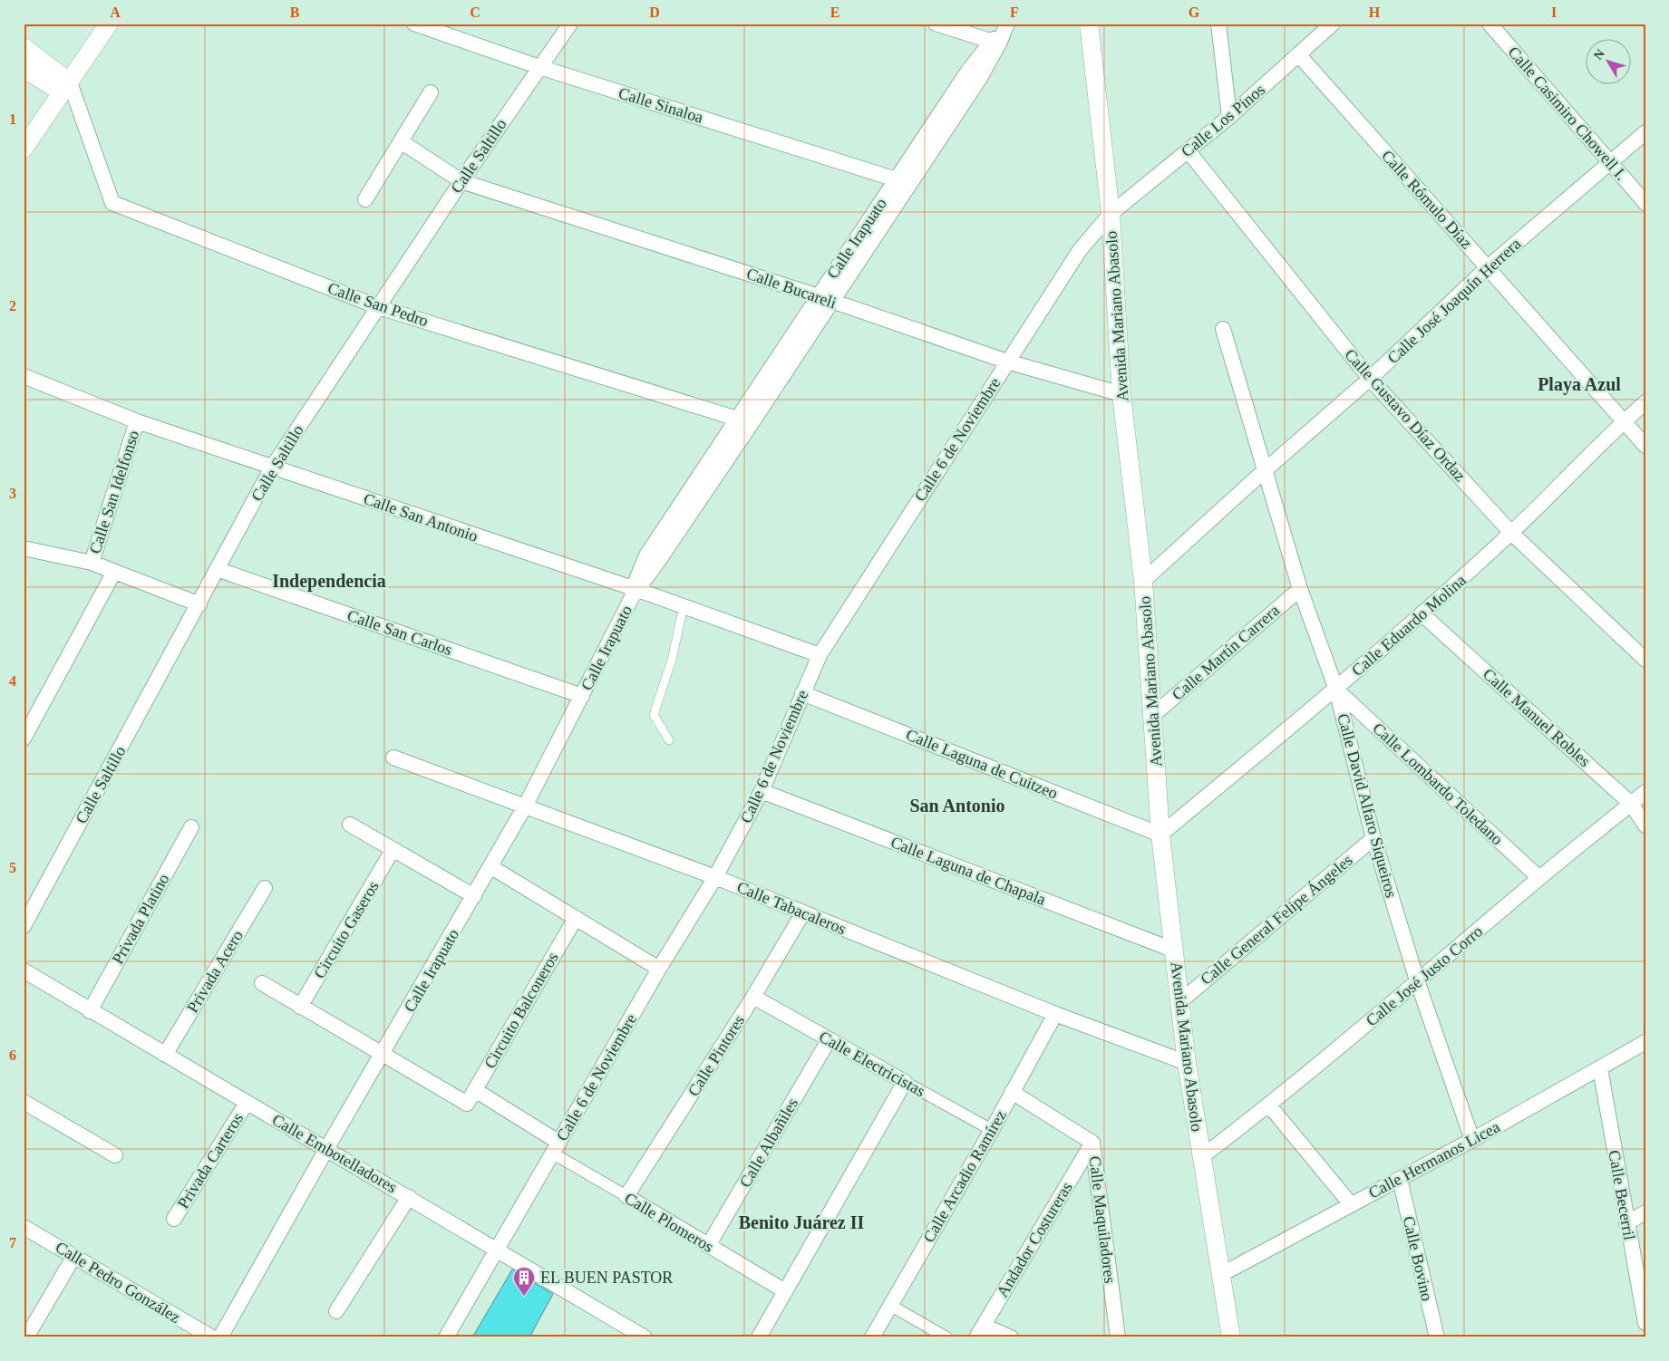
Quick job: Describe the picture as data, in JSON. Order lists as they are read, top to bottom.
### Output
{
  "streets": {
    "street": [
      "Calle Sinaloa",
      "Calle Casimiro Chowell I.",
      "Calle Los Pinos",
      "Calle Saltillo",
      "Calle Rómulo Díaz",
      "Calle Irapuato",
      "Calle Bucareli",
      "Calle José Joaquín Herrera",
      "Calle San Pedro",
      "Avenida Mariano Abasolo",
      "Calle Gustavo Díaz Ordaz",
      "Calle 6 de Noviembre",
      "Calle San Idelfonso",
      "Calle San Antonio",
      "Calle Eduardo Molina",
      "Calle San Carlos",
      "Calle Martín Carrera",
      "Calle Manuel Robles",
      "Calle Laguna de Cuitzeo",
      "Calle Lombardo Toledano",
      "Calle David Alfaro Siqueiros",
      "Calle Laguna de Chapala",
      "Calle Tabacaleros",
      "Privada Platino",
      "Calle General Felipe Ángeles",
      "Circuito Gaseros",
      "Privada Acero",
      "Calle José Justo Corro",
      "Circuito Balconeros",
      "Calle Pintores",
      "Calle Electricistas",
      "Calle Albañiles",
      "Calle Embotelladores",
      "Calle Hermanos Licea",
      "Privada Carteros",
      "Calle Arcadio Ramírez",
      "Calle Becerril",
      "Calle Maquiladores",
      "Calle Plomeros",
      "Andador Costureras",
      "Calle Bovino",
      "Calle Pedro González"
    ]
  },
  "crossings": [
    ["Calle Sinaloa", "Calle Saltillo"],
    ["Calle Sinaloa", "Calle Irapuato"],
    ["Calle Casimiro Chowell I.", "Calle José Joaquín Herrera"],
    ["Calle Los Pinos", "Calle Rómulo Díaz"],
    ["Calle Los Pinos", "Avenida Mariano Abasolo"],
    ["Calle Los Pinos", "Calle Gustavo Díaz Ordaz"],
    ["Calle Los Pinos", "Calle 6 de Noviembre"],
    ["Calle Saltillo", "Calle Bucareli"],
    ["Calle Saltillo", "Calle San Pedro"],
    ["Calle Saltillo", "Calle San Antonio"],
    ["Calle Saltillo", "Calle San Carlos"],
    ["Calle Rómulo Díaz", "Calle José Joaquín Herrera"],
    ["Calle Rómulo Díaz", "Calle Eduardo Molina"],
    ["Calle Irapuato", "Calle Bucareli"],
    ["Calle Irapuato", "Calle San Pedro"],
    ["Calle Irapuato", "Calle San Antonio"],
    ["Calle Irapuato", "Calle San Carlos"],
    ["Calle Irapuato", "Calle Tabacaleros"],
    ["Calle Irapuato", "Circuito Balconeros"],
    ["Calle Irapuato", "Calle Embotelladores"],
    ["Calle Bucareli", "Avenida Mariano Abasolo"],
    ["Calle Bucareli", "Calle 6 de Noviembre"],
    ["Calle José Joaquín Herrera", "Avenida Mariano Abasolo"],
    ["Calle José Joaquín Herrera", "Calle Gustavo Díaz Ordaz"],
    ["Calle José Joaquín Herrera", "Calle David Alfaro Siqueiros"],
    ["Avenida Mariano Abasolo", "Calle 6 de Noviembre"],
    ["Avenida Mariano Abasolo", "Calle Eduardo Molina"],
    ["Avenida Mariano Abasolo", "Calle Martín Carrera"],
    ["Avenida Mariano Abasolo", "Calle Laguna de Cuitzeo"],
    ["Avenida Mariano Abasolo", "Calle Laguna de Chapala"],
    ["Avenida Mariano Abasolo", "Calle Tabacaleros"],
    ["Avenida Mariano Abasolo", "Calle General Felipe Ángeles"],
    ["Avenida Mariano Abasolo", "Calle José Justo Corro"],
    ["Avenida Mariano Abasolo", "Calle Hermanos Licea"],
    ["Calle Gustavo Díaz Ordaz", "Calle Eduardo Molina"],
    ["Calle 6 de Noviembre", "Calle San Antonio"],
    ["Calle 6 de Noviembre", "Calle Laguna de Cuitzeo"],
    ["Calle 6 de Noviembre", "Calle Laguna de Chapala"],
    ["Calle 6 de Noviembre", "Calle Tabacaleros"],
    ["Calle 6 de Noviembre", "Calle Embotelladores"],
    ["Calle 6 de Noviembre", "Calle Plomeros"],
    ["Calle San Idelfonso", "Calle San Antonio"],
    ["Calle Eduardo Molina", "Calle Manuel Robles"],
    ["Calle Eduardo Molina", "Calle Laguna de Cuitzeo"],
    ["Calle Eduardo Molina", "Calle Lombardo Toledano"],
    ["Calle Eduardo Molina", "Calle David Alfaro Siqueiros"],
    ["Calle Martín Carrera", "Calle David Alfaro Siqueiros"],
    ["Calle Manuel Robles", "Calle José Justo Corro"],
    ["Calle Lombardo Toledano", "Calle David Alfaro Siqueiros"],
    ["Calle Lombardo Toledano", "Calle José Justo Corro"],
    ["Calle David Alfaro Siqueiros", "Calle General Felipe Ángeles"],
    ["Calle David Alfaro Siqueiros", "Calle José Justo Corro"],
    ["Calle David Alfaro Siqueiros", "Calle Hermanos Licea"],
    ["Calle Tabacaleros", "Calle Pintores"],
    ["Calle Tabacaleros", "Calle Arcadio Ramírez"],
    ["Privada Platino", "Calle Embotelladores"],
    ["Privada Acero", "Calle Embotelladores"],
    ["Circuito Balconeros", "Calle Plomeros"],
    ["Calle Pintores", "Calle Electricistas"],
    ["Calle Pintores", "Calle Plomeros"],
    ["Calle Electricistas", "Calle Albañiles"],
    ["Calle Electricistas", "Calle Arcadio Ramírez"],
    ["Calle Albañiles", "Calle Plomeros"],
    ["Calle Embotelladores", "Privada Carteros"],
    ["Calle Hermanos Licea", "Calle Becerril"],
    ["Calle Hermanos Licea", "Calle Bovino"],
    ["Calle Arcadio Ramírez", "Calle Maquiladores"],
    ["Calle Maquiladores", "Andador Costureras"]
  ],
  "districts": [
    "Playa Azul",
    "Independencia",
    "San Antonio",
    "Benito Juárez II"
  ],
  "places": {
    "building": ["EL BUEN PASTOR"]
  },
  "north": "top left",
  "grid": {
    "columns": [
      "A",
      "B",
      "C",
      "D",
      "E",
      "F",
      "G",
      "H",
      "I"
    ],
    "rows": [
      "1",
      "2",
      "3",
      "4",
      "5",
      "6",
      "7"
    ]
  }
}
